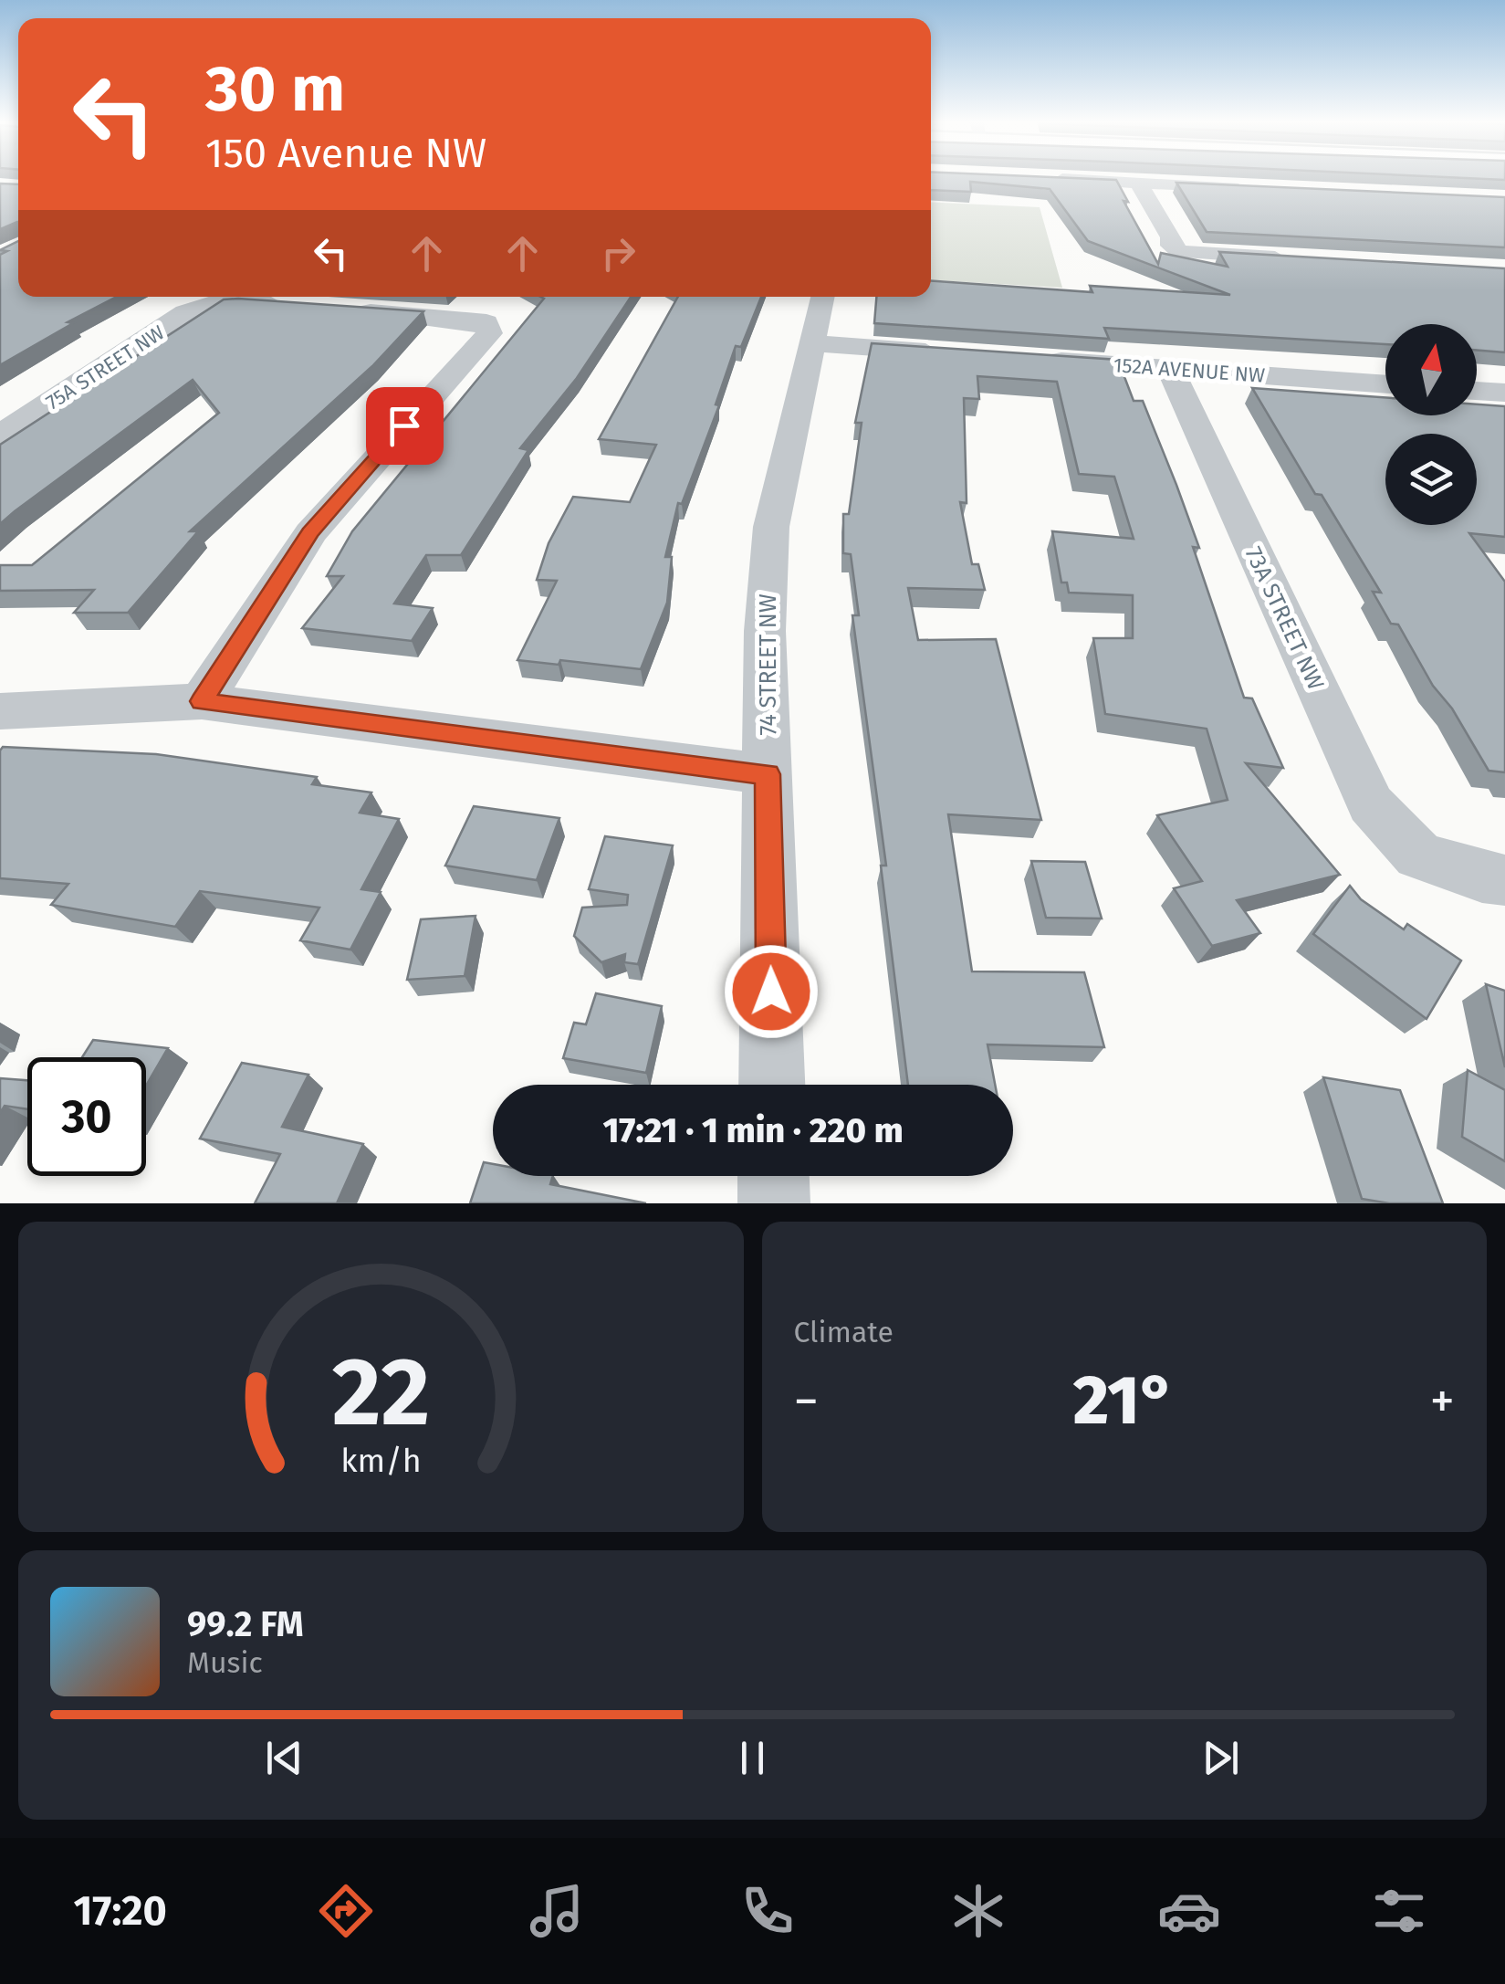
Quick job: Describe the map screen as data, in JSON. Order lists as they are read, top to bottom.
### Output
{
  "streets": {
    "street": [
      "75A STREET NW",
      "152A AVENUE NW",
      "73A STREET NW",
      "74 STREET NW"
    ]
  },
  "crossings": [
    ["152A AVENUE NW", "73A STREET NW"]
  ],
  "north": "top",
  "page": {
    "turn": ["30 m", "150 Avenue NW"],
    "limit": "30",
    "trip": "17:21 · 1 min · 220 m",
    "tile": "Climate",
    "heat": ["−", "21°", "+"],
    "song": ["99.2 FM", "Music"],
    "tabs": "17:20",
    "gauge": ["22", "km/h"]
  }
}
